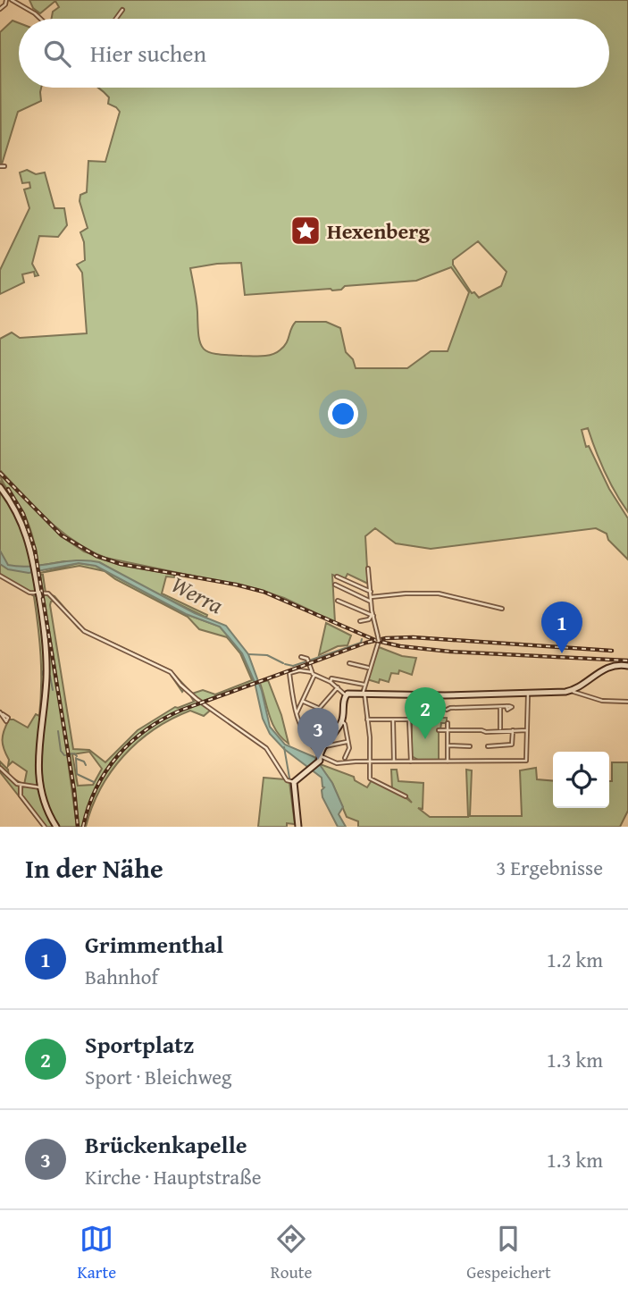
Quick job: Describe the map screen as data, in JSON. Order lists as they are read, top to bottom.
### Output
{
  "water": ["Werra"],
  "places": {
    "place": ["Hexenberg"]
  },
  "page": {
    "search": "Hier suchen",
    "pins": ["1", "2", "3"],
    "heading": ["In der Nähe", "3 Ergebnisse"],
    "list": [
      {
        "mark": "1",
        "name": "Grimmenthal",
        "note": "Bahnhof",
        "value": "1.2 km"
      },
      {
        "mark": "2",
        "name": "Sportplatz",
        "note": "Sport · Bleichweg",
        "value": "1.3 km"
      },
      {
        "mark": "3",
        "name": "Brückenkapelle",
        "note": "Kirche · Hauptstraße",
        "value": "1.3 km"
      }
    ],
    "nav": ["Karte", "Route", "Gespeichert"]
  }
}
